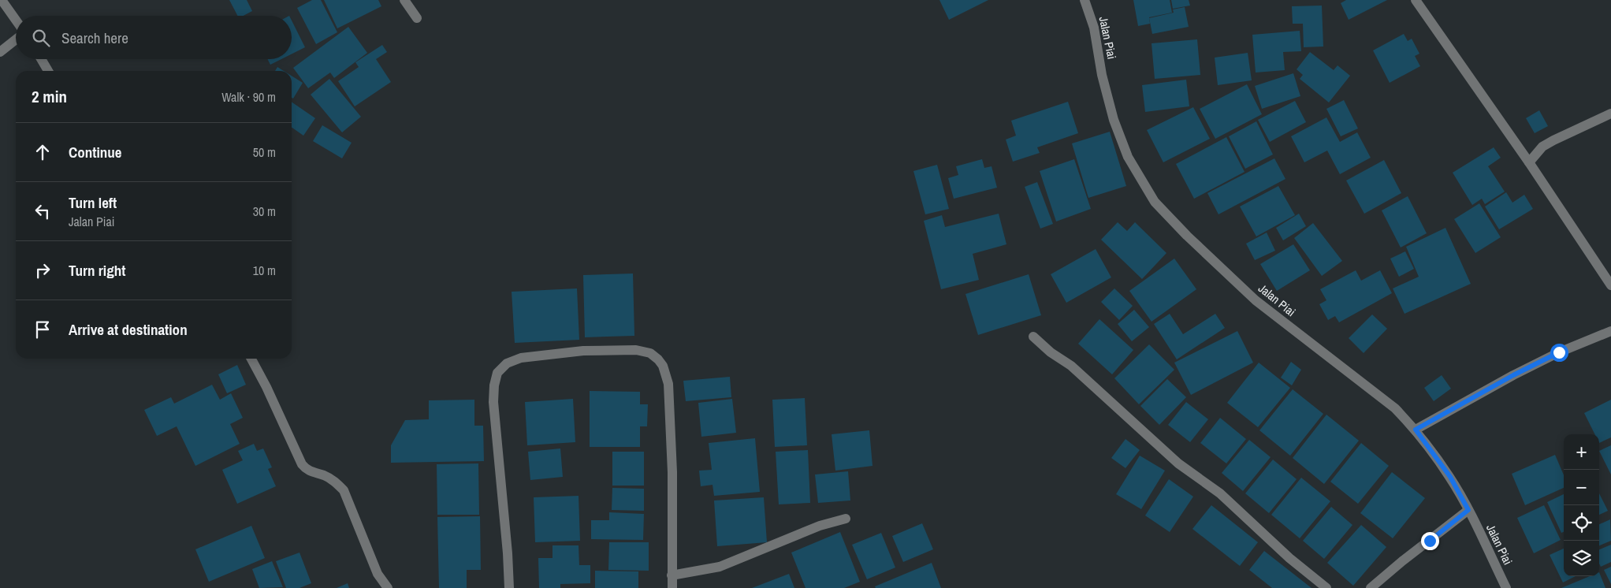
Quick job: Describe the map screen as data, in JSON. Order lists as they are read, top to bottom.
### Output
{
  "streets": {
    "street": ["Jalan Piai"]
  },
  "page": {
    "search": "Search here",
    "heading": ["2 min", "Walk · 90 m"],
    "list": [
      ["Continue", "50 m"],
      ["Turn left", "Jalan Piai", "30 m"],
      ["Turn right", "10 m"],
      "Arrive at destination"
    ],
    "map_buttons": ["+", "−"]
  }
}
